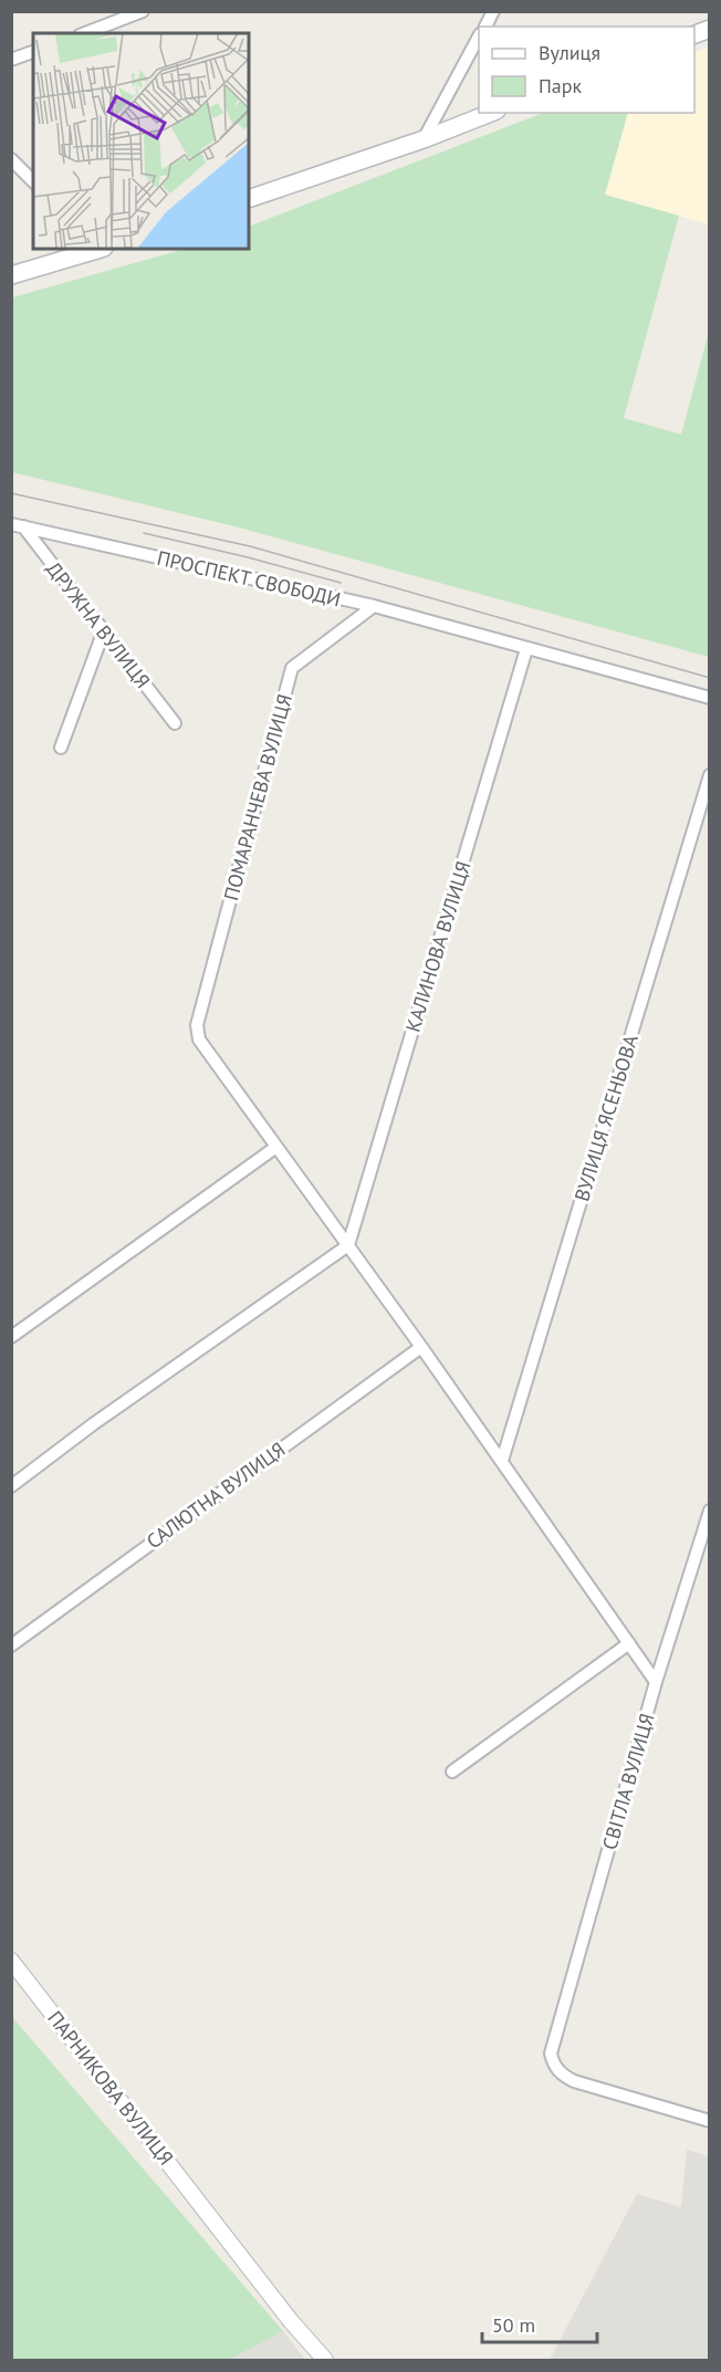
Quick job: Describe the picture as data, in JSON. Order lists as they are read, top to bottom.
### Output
{
  "streets": {
    "street": [
      "ПРОСПЕКТ СВОБОДИ",
      "ДРУЖНА ВУЛИЦЯ",
      "ПОМАРАНЧЕВА ВУЛИЦЯ",
      "КАЛИНОВА ВУЛИЦЯ",
      "ВУЛИЦЯ ЯСЕНЬОВА",
      "САЛЮТНА ВУЛИЦЯ",
      "СВІТЛА ВУЛИЦЯ",
      "ПАРНИКОВА ВУЛИЦЯ"
    ]
  },
  "crossings": [
    ["ПРОСПЕКТ СВОБОДИ", "ДРУЖНА ВУЛИЦЯ"],
    ["ПРОСПЕКТ СВОБОДИ", "ПОМАРАНЧЕВА ВУЛИЦЯ"],
    ["ПРОСПЕКТ СВОБОДИ", "КАЛИНОВА ВУЛИЦЯ"]
  ],
  "legend": ["Вулиця", "Парк"],
  "scale_bar": "50 m"
}
